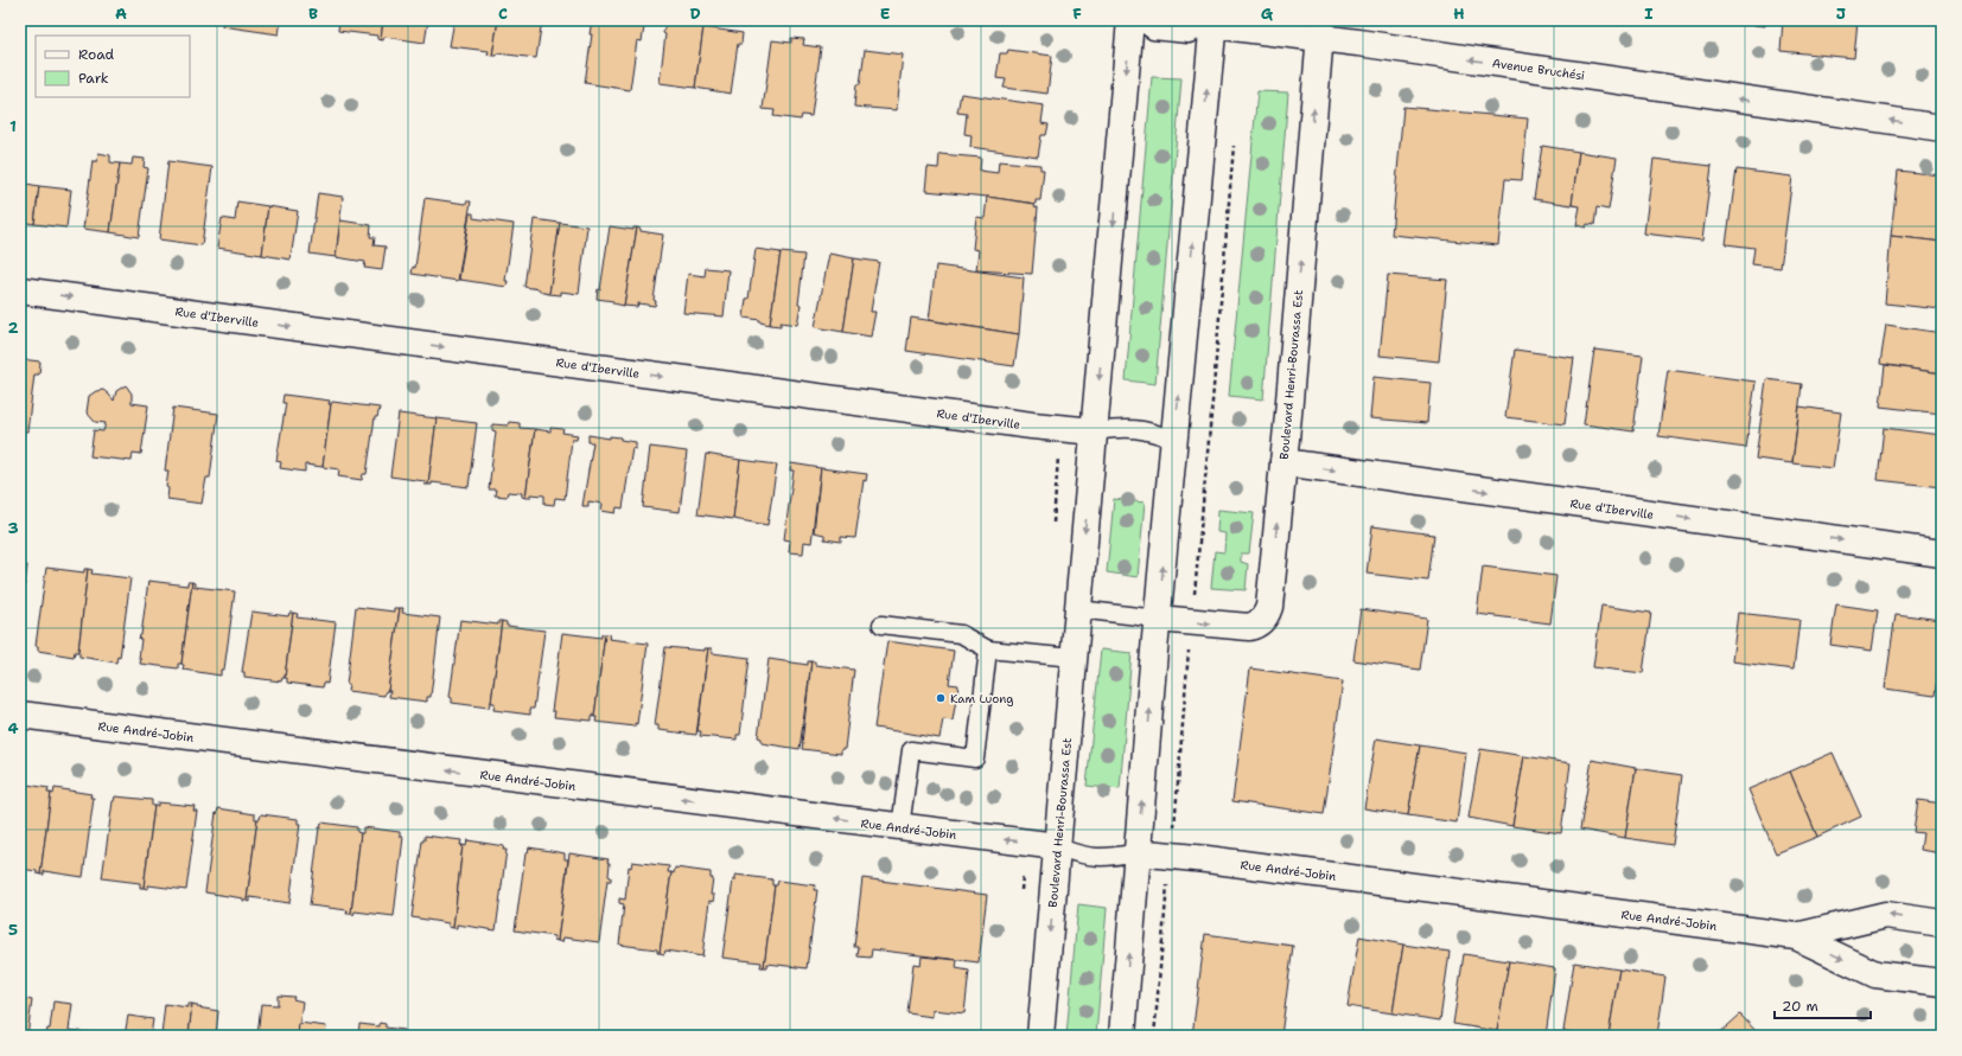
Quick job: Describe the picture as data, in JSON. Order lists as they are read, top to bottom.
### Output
{
  "streets": {
    "street": [
      "Avenue Bruchési",
      "Rue d'Iberville",
      "Boulevard Henri-Bourassa Est",
      "Rue André-Jobin"
    ]
  },
  "crossings": [
    ["Avenue Bruchési", "Boulevard Henri-Bourassa Est"],
    ["Rue d'Iberville", "Boulevard Henri-Bourassa Est"],
    ["Boulevard Henri-Bourassa Est", "Rue André-Jobin"]
  ],
  "one_way": ["Avenue Bruchési", "Rue d'Iberville"],
  "places": ["Kam Luong"],
  "legend": ["Road", "Park"],
  "scale_bar": "20 m",
  "grid": {
    "columns": [
      "A",
      "B",
      "C",
      "D",
      "E",
      "F",
      "G",
      "H",
      "I",
      "J"
    ],
    "rows": [
      "1",
      "2",
      "3",
      "4",
      "5"
    ]
  }
}
